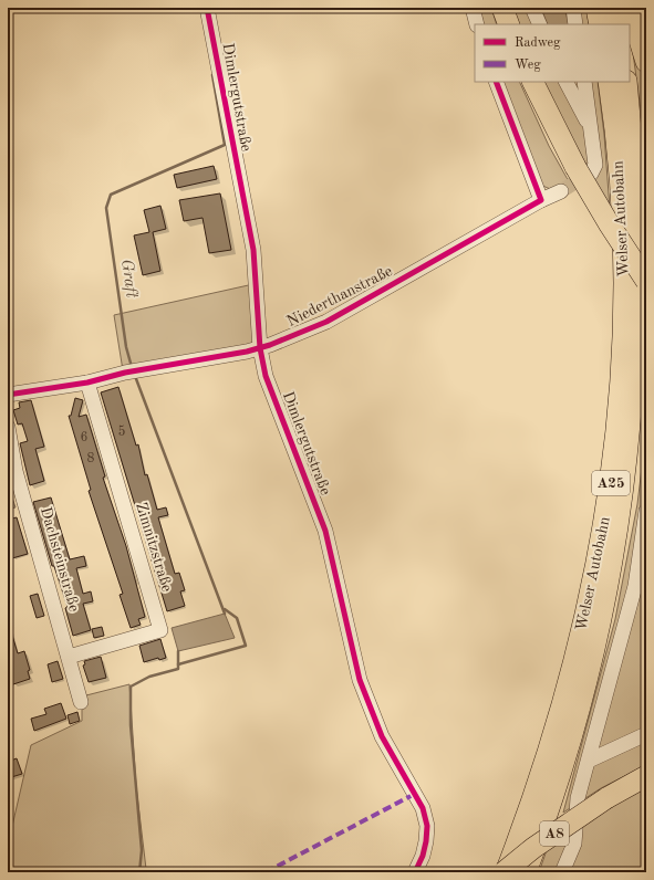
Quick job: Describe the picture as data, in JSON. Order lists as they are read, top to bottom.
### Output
{
  "streets": {
    "highway": ["Welser Autobahn", "A25", "A8"],
    "street": [
      "Dimlergutstraße",
      "Niederthanstraße",
      "Zimnitzstraße",
      "Dachsteinstraße"
    ]
  },
  "crossings": [
    ["Dimlergutstraße", "Niederthanstraße"],
    ["Welser Autobahn", "A8"],
    ["Niederthanstraße", "Zimnitzstraße"],
    ["Zimnitzstraße", "Dachsteinstraße"]
  ],
  "water": ["Graft"],
  "house_numbers": ["5", "6", "8"],
  "legend": ["Radweg", "Weg"]
}
